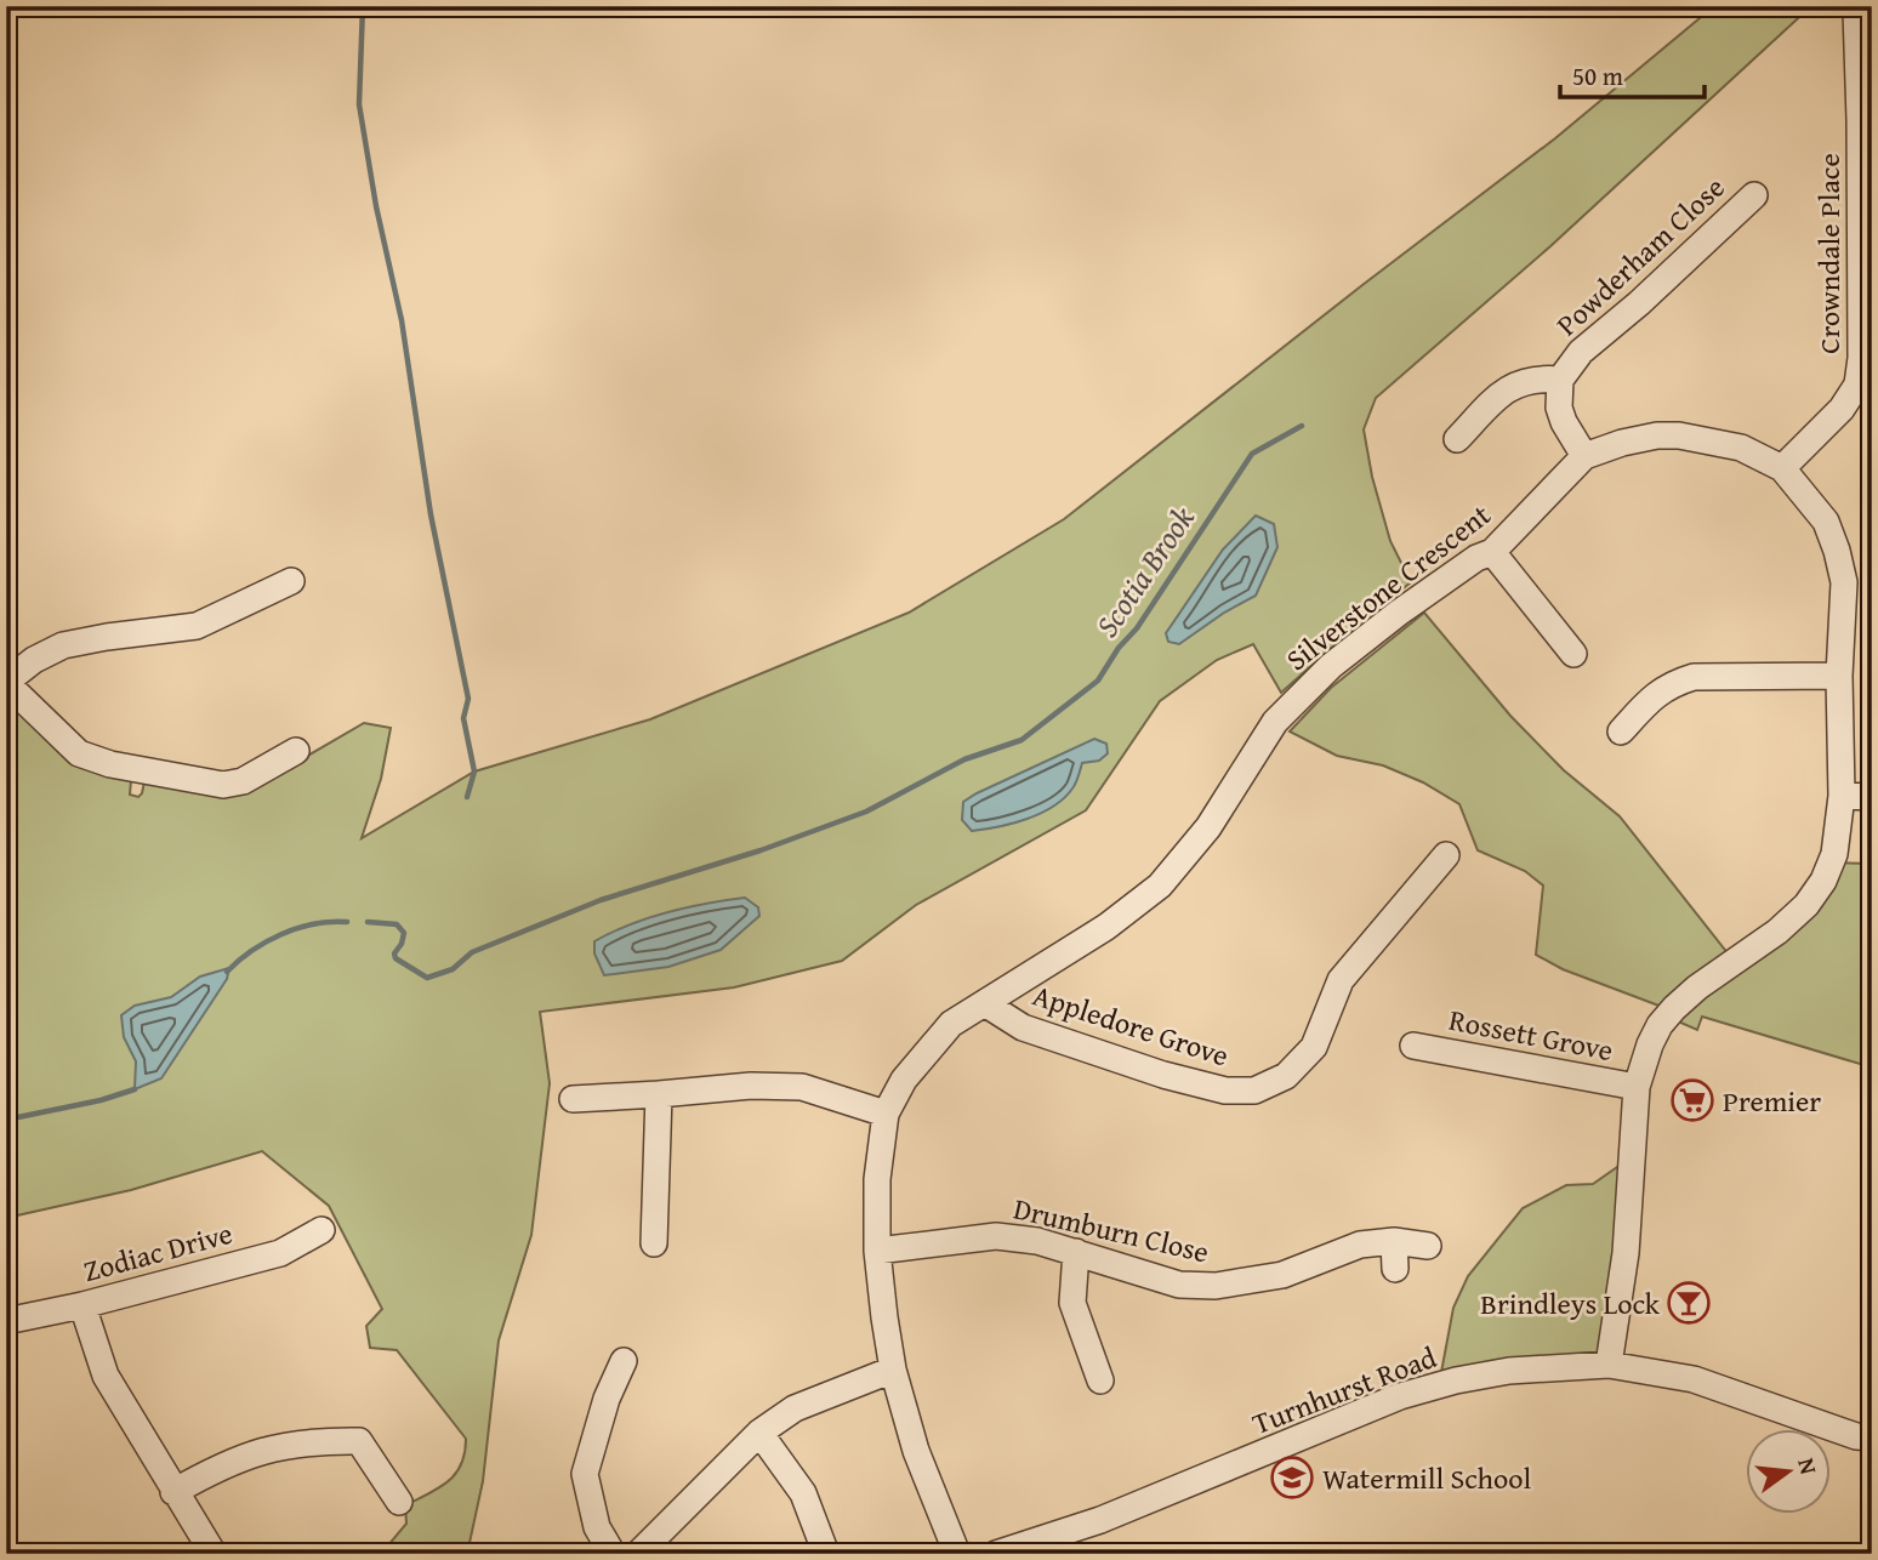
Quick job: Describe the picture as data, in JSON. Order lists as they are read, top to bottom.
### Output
{
  "streets": {
    "street": [
      "Crowndale Place",
      "Powderham Close",
      "Silverstone Crescent",
      "Appledore Grove",
      "Rossett Grove",
      "Drumburn Close",
      "Zodiac Drive",
      "Turnhurst Road"
    ]
  },
  "crossings": [
    ["Crowndale Place", "Silverstone Crescent"],
    ["Powderham Close", "Silverstone Crescent"],
    ["Silverstone Crescent", "Appledore Grove"],
    ["Silverstone Crescent", "Rossett Grove"],
    ["Silverstone Crescent", "Drumburn Close"],
    ["Silverstone Crescent", "Turnhurst Road"]
  ],
  "water": ["Scotia Brook"],
  "places": {
    "supermarket": ["Premier"],
    "bar": ["Brindleys Lock"],
    "school or university": ["Watermill School"]
  },
  "scale_bar": "50 m",
  "north": "right"
}
